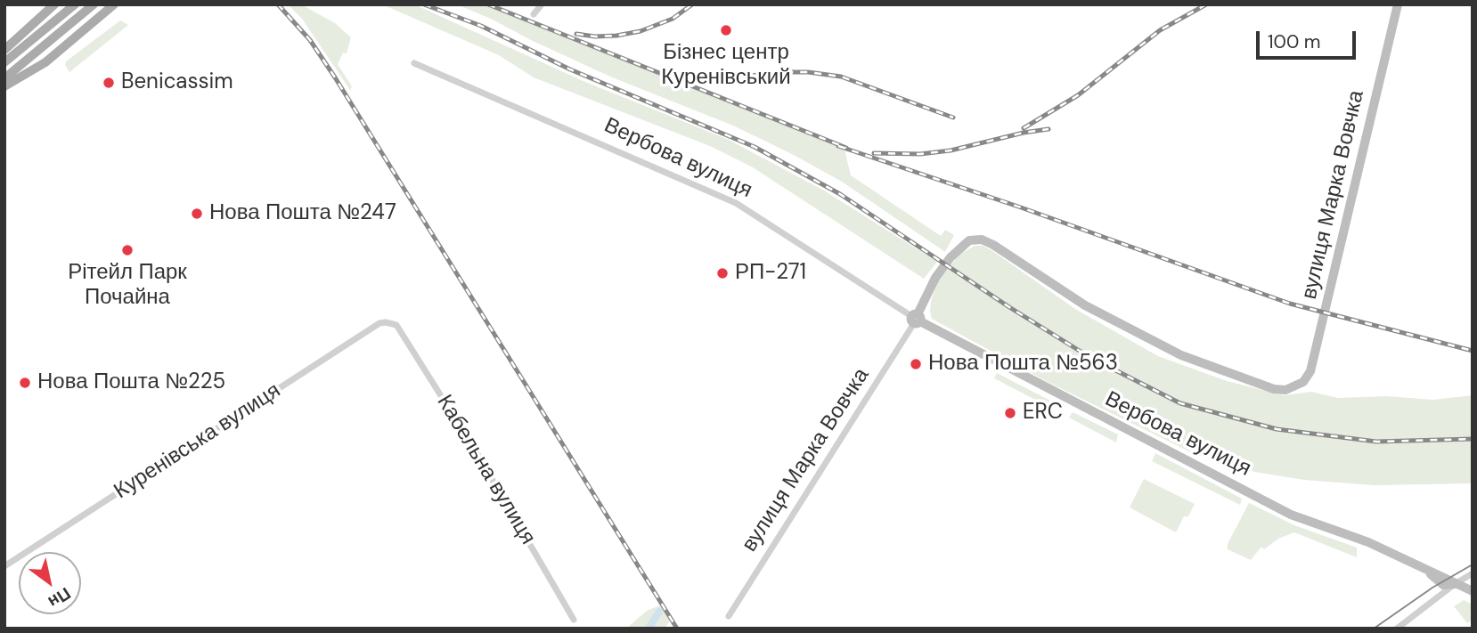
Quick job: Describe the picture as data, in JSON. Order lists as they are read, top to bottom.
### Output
{
  "streets": {
    "main road": ["Вербова вулиця", "вулиця Марка Вовчка"],
    "street": ["Куренівська вулиця", "Кабельна вулиця"]
  },
  "crossings": [
    ["Вербова вулиця", "вулиця Марка Вовчка"],
    ["Куренівська вулиця", "Кабельна вулиця"]
  ],
  "places": [
    "Бізнес центр Куренівський",
    "Benicassim",
    "Нова Пошта №247",
    "Рітейл Парк Почайна",
    "РП-271",
    "Нова Пошта №563",
    "Нова Пошта №225",
    "ERC"
  ],
  "scale_bar": "100 m",
  "north": "bottom right"
}
